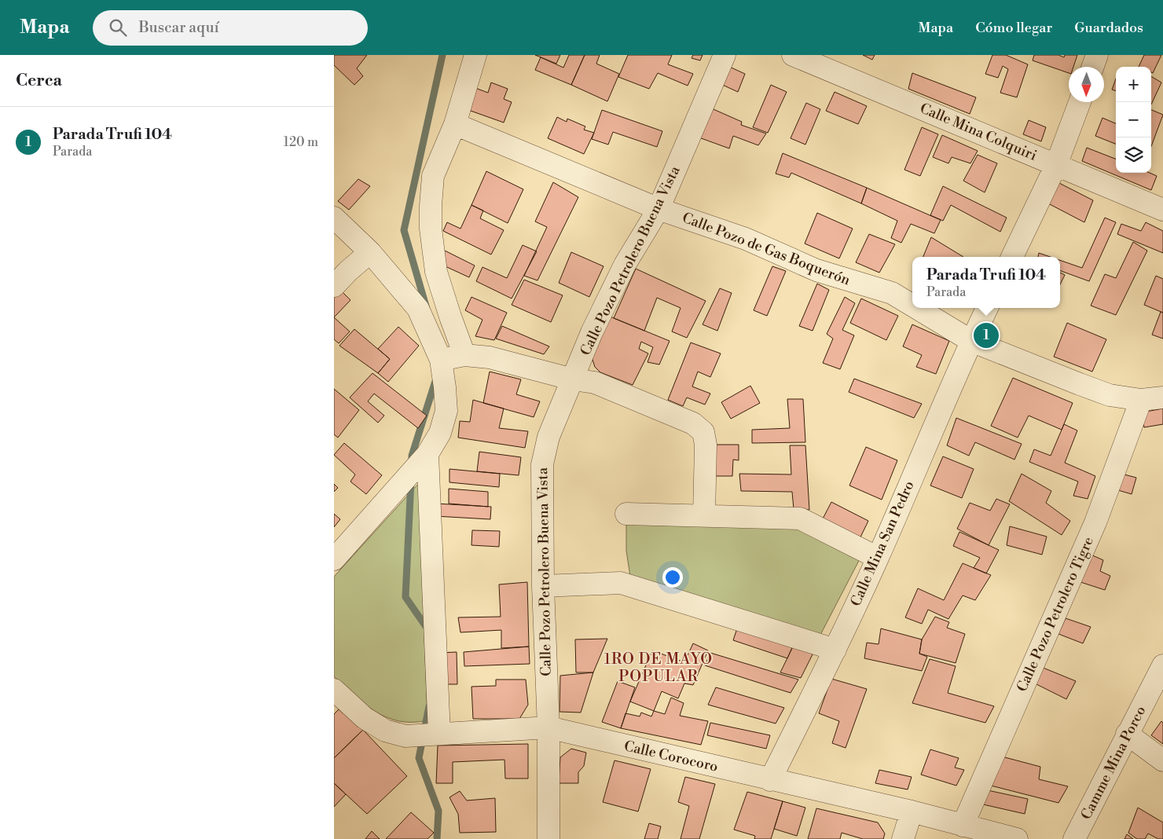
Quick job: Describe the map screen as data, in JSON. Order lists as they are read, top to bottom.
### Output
{
  "streets": {
    "street": [
      "Calle Mina Colquiri",
      "Calle Pozo de Gas Boquerón",
      "Calle Pozo Petrolero Buena Vista",
      "Calle Mina San Pedro",
      "Calle Pozo Petrolero Tigre",
      "Calle Corocoro",
      "Camme Mina Porco"
    ]
  },
  "crossings": [
    ["Calle Pozo de Gas Boquerón", "Calle Pozo Petrolero Buena Vista"],
    ["Calle Pozo de Gas Boquerón", "Calle Mina San Pedro"],
    ["Calle Pozo de Gas Boquerón", "Calle Pozo Petrolero Tigre"],
    ["Calle Pozo Petrolero Buena Vista", "Calle Corocoro"],
    ["Calle Mina San Pedro", "Calle Corocoro"],
    ["Calle Pozo Petrolero Tigre", "Calle Corocoro"]
  ],
  "districts": ["1RO DE MAYO POPULAR"],
  "north": "bottom",
  "page": {
    "header": "Mapa",
    "search": "Buscar aquí",
    "nav": ["Mapa", "Cómo llegar", "Guardados"],
    "heading": "Cerca",
    "map_buttons": ["+", "−"],
    "list": [
      {
        "mark": "1",
        "name": "Parada Trufi 104",
        "note": "Parada",
        "value": "120 m"
      }
    ],
    "popup": ["Parada Trufi 104", "Parada"],
    "pins": "1"
  }
}
